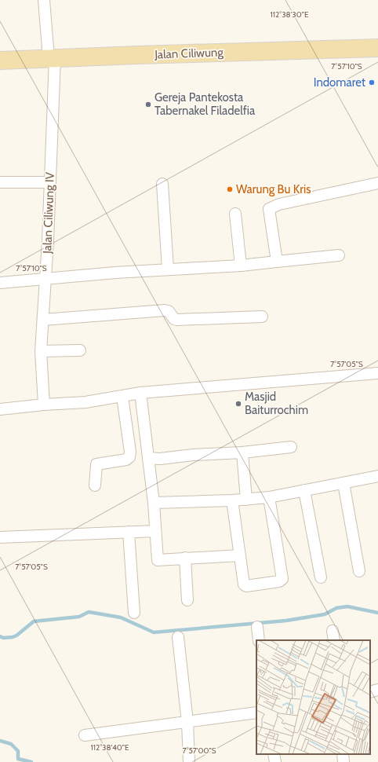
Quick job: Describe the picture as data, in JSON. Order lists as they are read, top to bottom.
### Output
{
  "streets": {
    "main road": ["Jalan Ciliwung"],
    "street": ["Jalan Ciliwung IV"]
  },
  "crossings": [
    ["Jalan Ciliwung", "Jalan Ciliwung IV"]
  ],
  "places": [
    "Indomaret",
    "Gereja Pantekosta Tabernakel Filadelfia",
    "Warung Bu Kris",
    "Masjid Baiturrochim"
  ],
  "coordinates": [
    "112°38'30\"E",
    "7°57'10\"S",
    "7°57'05\"S",
    "112°38'40\"E",
    "7°57'00\"S"
  ]
}
